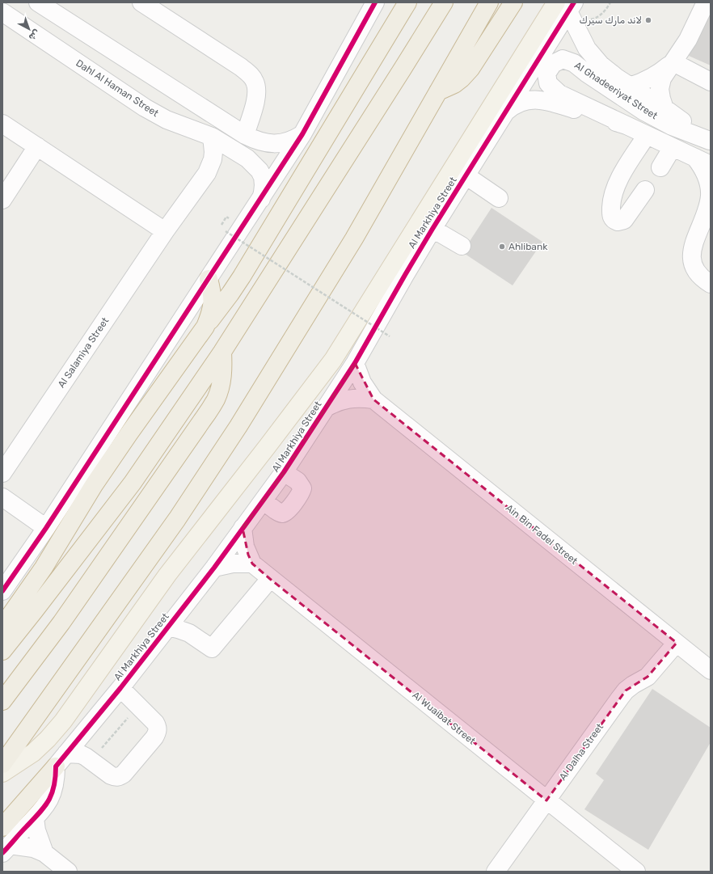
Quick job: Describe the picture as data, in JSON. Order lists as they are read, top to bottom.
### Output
{
  "streets": {
    "main road": ["Al Markhiya Street"],
    "street": [
      "Dahl Al Haman Street",
      "Al Ghadeeriyat Street",
      "Al Salamiya Street",
      "Ain Bin Fadel Street",
      "Al Wuaibat Street",
      "Al Dalha Street"
    ]
  },
  "crossings": [
    ["Dahl Al Haman Street", "Al Salamiya Street"],
    ["Al Ghadeeriyat Street", "Al Markhiya Street"],
    ["Al Markhiya Street", "Ain Bin Fadel Street"],
    ["Al Markhiya Street", "Al Wuaibat Street"],
    ["Ain Bin Fadel Street", "Al Dalha Street"],
    ["Al Wuaibat Street", "Al Dalha Street"]
  ],
  "places": ["لاند مارك سيرك", "Ahlibank"],
  "north": "bottom right"
}
